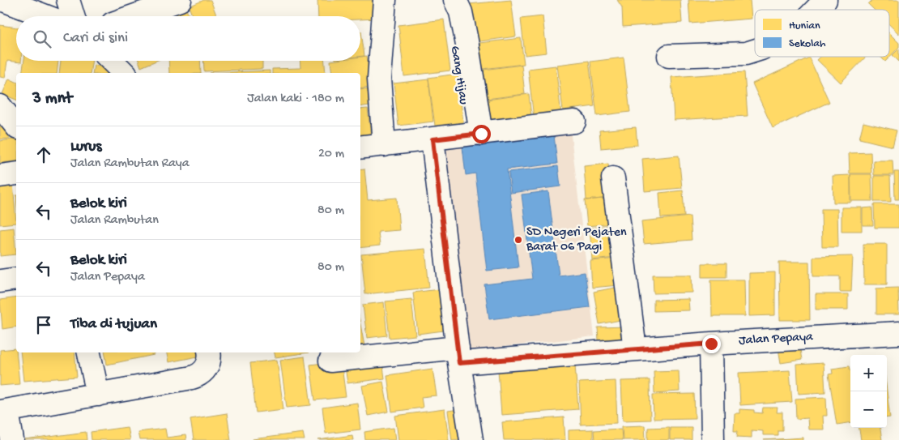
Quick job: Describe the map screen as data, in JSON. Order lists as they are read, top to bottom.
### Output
{
  "streets": {
    "street": ["Jalan Pepaya"]
  },
  "places": ["SD Negeri Pejaten Barat 06 Pagi"],
  "legend": ["Hunian", "Sekolah"],
  "page": {
    "search": "Cari di sini",
    "heading": ["3 mnt", "Jalan kaki · 180 m"],
    "list": [
      ["Lurus", "Jalan Rambutan Raya", "20 m"],
      ["Belok kiri", "Jalan Rambutan", "80 m"],
      ["Belok kiri", "Jalan Pepaya", "80 m"],
      "Tiba di tujuan"
    ],
    "map_buttons": ["+", "−"]
  }
}
